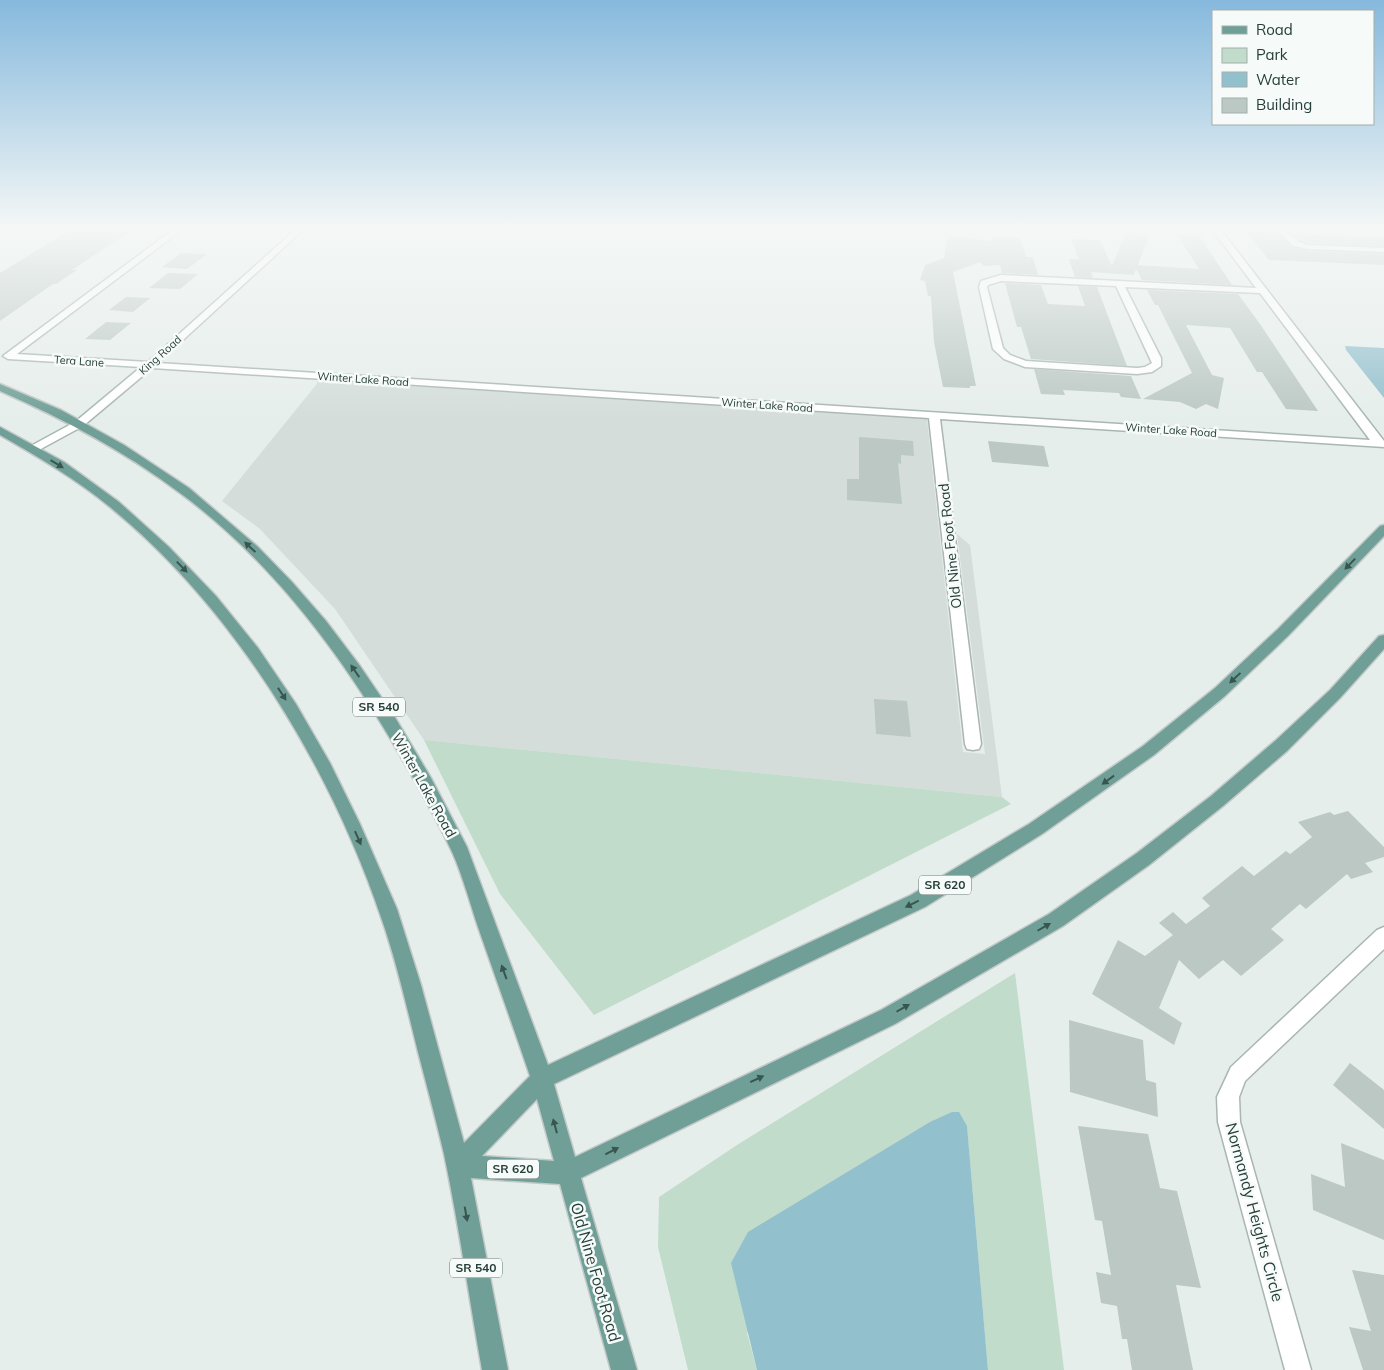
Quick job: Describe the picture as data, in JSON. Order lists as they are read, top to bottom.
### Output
{
  "streets": {
    "main road": [
      "Winter Lake Road",
      "Old Nine Foot Road",
      "SR 540",
      "SR 620"
    ],
    "street": ["King Road", "Tera Lane", "Normandy Heights Circle"]
  },
  "crossings": [
    ["King Road", "Tera Lane"],
    ["King Road", "Winter Lake Road"],
    ["King Road", "SR 540"],
    ["Tera Lane", "Winter Lake Road"],
    ["Winter Lake Road", "Old Nine Foot Road"],
    ["Winter Lake Road", "SR 620"],
    ["Old Nine Foot Road", "SR 620"],
    ["SR 540", "SR 620"]
  ],
  "one_way": ["Winter Lake Road"],
  "legend": [
    "Road",
    "Park",
    "Water",
    "Building"
  ]
}
